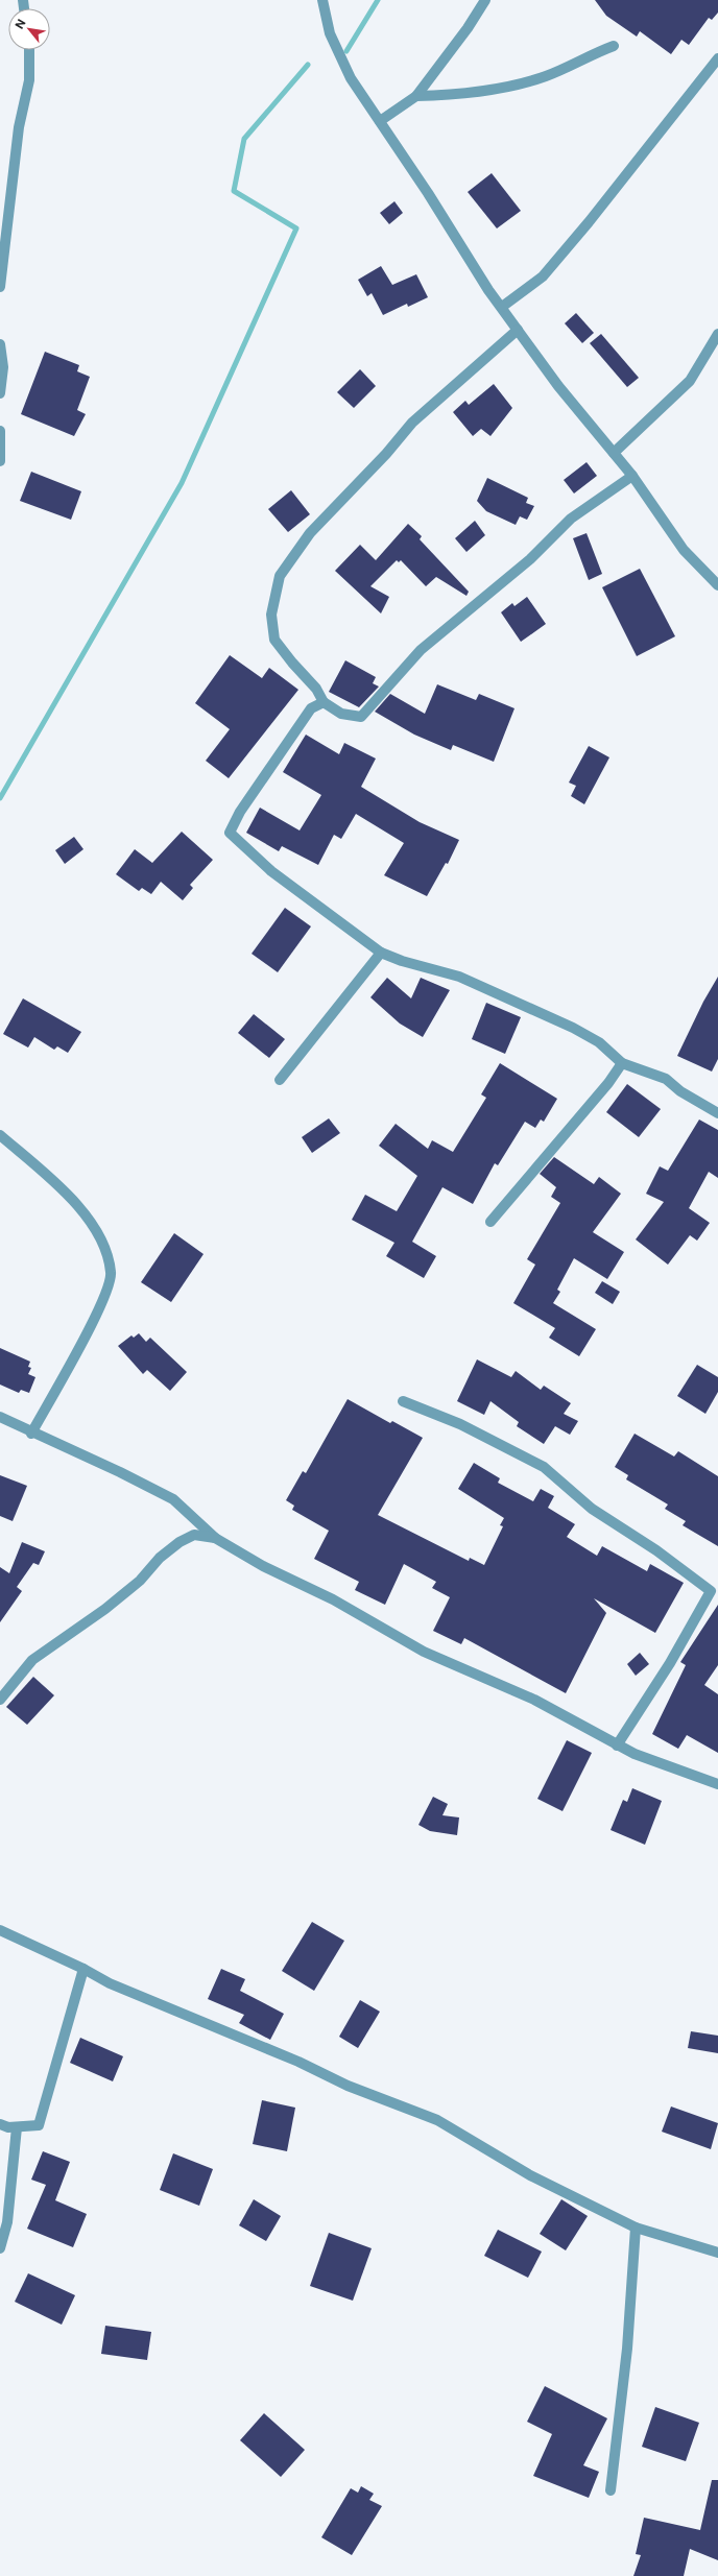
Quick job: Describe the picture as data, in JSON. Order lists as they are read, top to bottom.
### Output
{
  "north": "top left"
}
